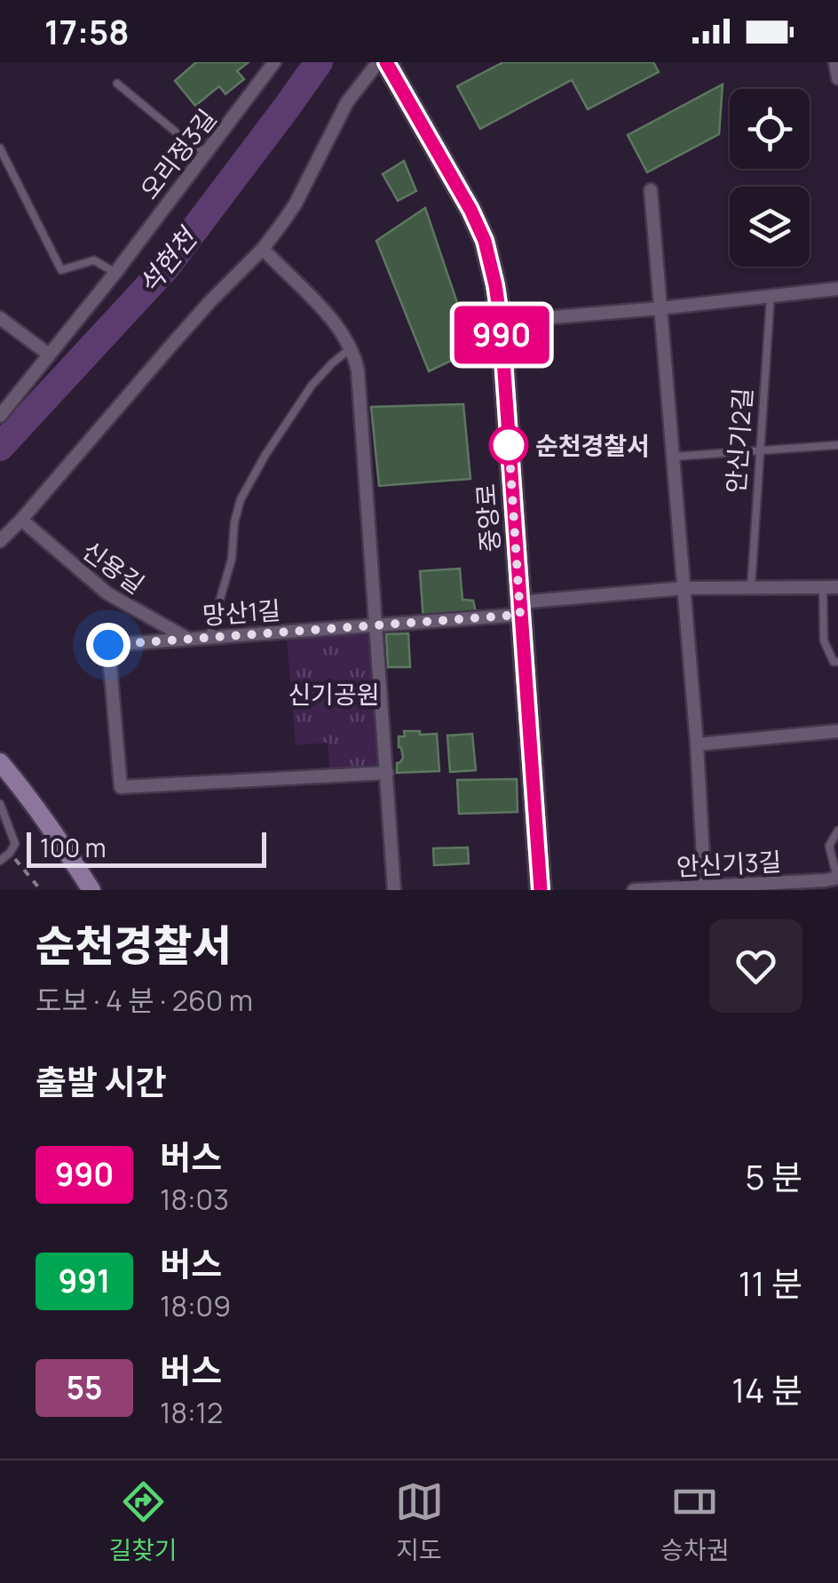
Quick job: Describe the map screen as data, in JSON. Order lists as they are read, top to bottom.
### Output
{
  "streets": {
    "main road": ["중앙로"],
    "street": [
      "오리정3길",
      "신용길",
      "망산1길",
      "안신기3길"
    ],
    "lane": ["안신기2길"]
  },
  "crossings": [
    ["중앙로", "망산1길"],
    ["신용길", "망산1길"]
  ],
  "water": ["석현천"],
  "parks": ["신기공원"],
  "places": ["순천경찰서"],
  "lines": ["bus line 990"],
  "scale_bar": "100 m",
  "page": {
    "status": "17:58",
    "on_map": "990",
    "scale": "100 m",
    "heading": [
      ["순천경찰서", "도보 · 4 분 · 260 m"],
      "출발 시간"
    ],
    "list": [
      {
        "mark": "990",
        "name": "버스",
        "note": "18:03",
        "value": "5 분"
      },
      {
        "mark": "991",
        "name": "버스",
        "note": "18:09",
        "value": "11 분"
      },
      {
        "mark": "55",
        "name": "버스",
        "note": "18:12",
        "value": "14 분"
      }
    ],
    "tabs": ["길찾기", "지도", "승차권"]
  }
}
